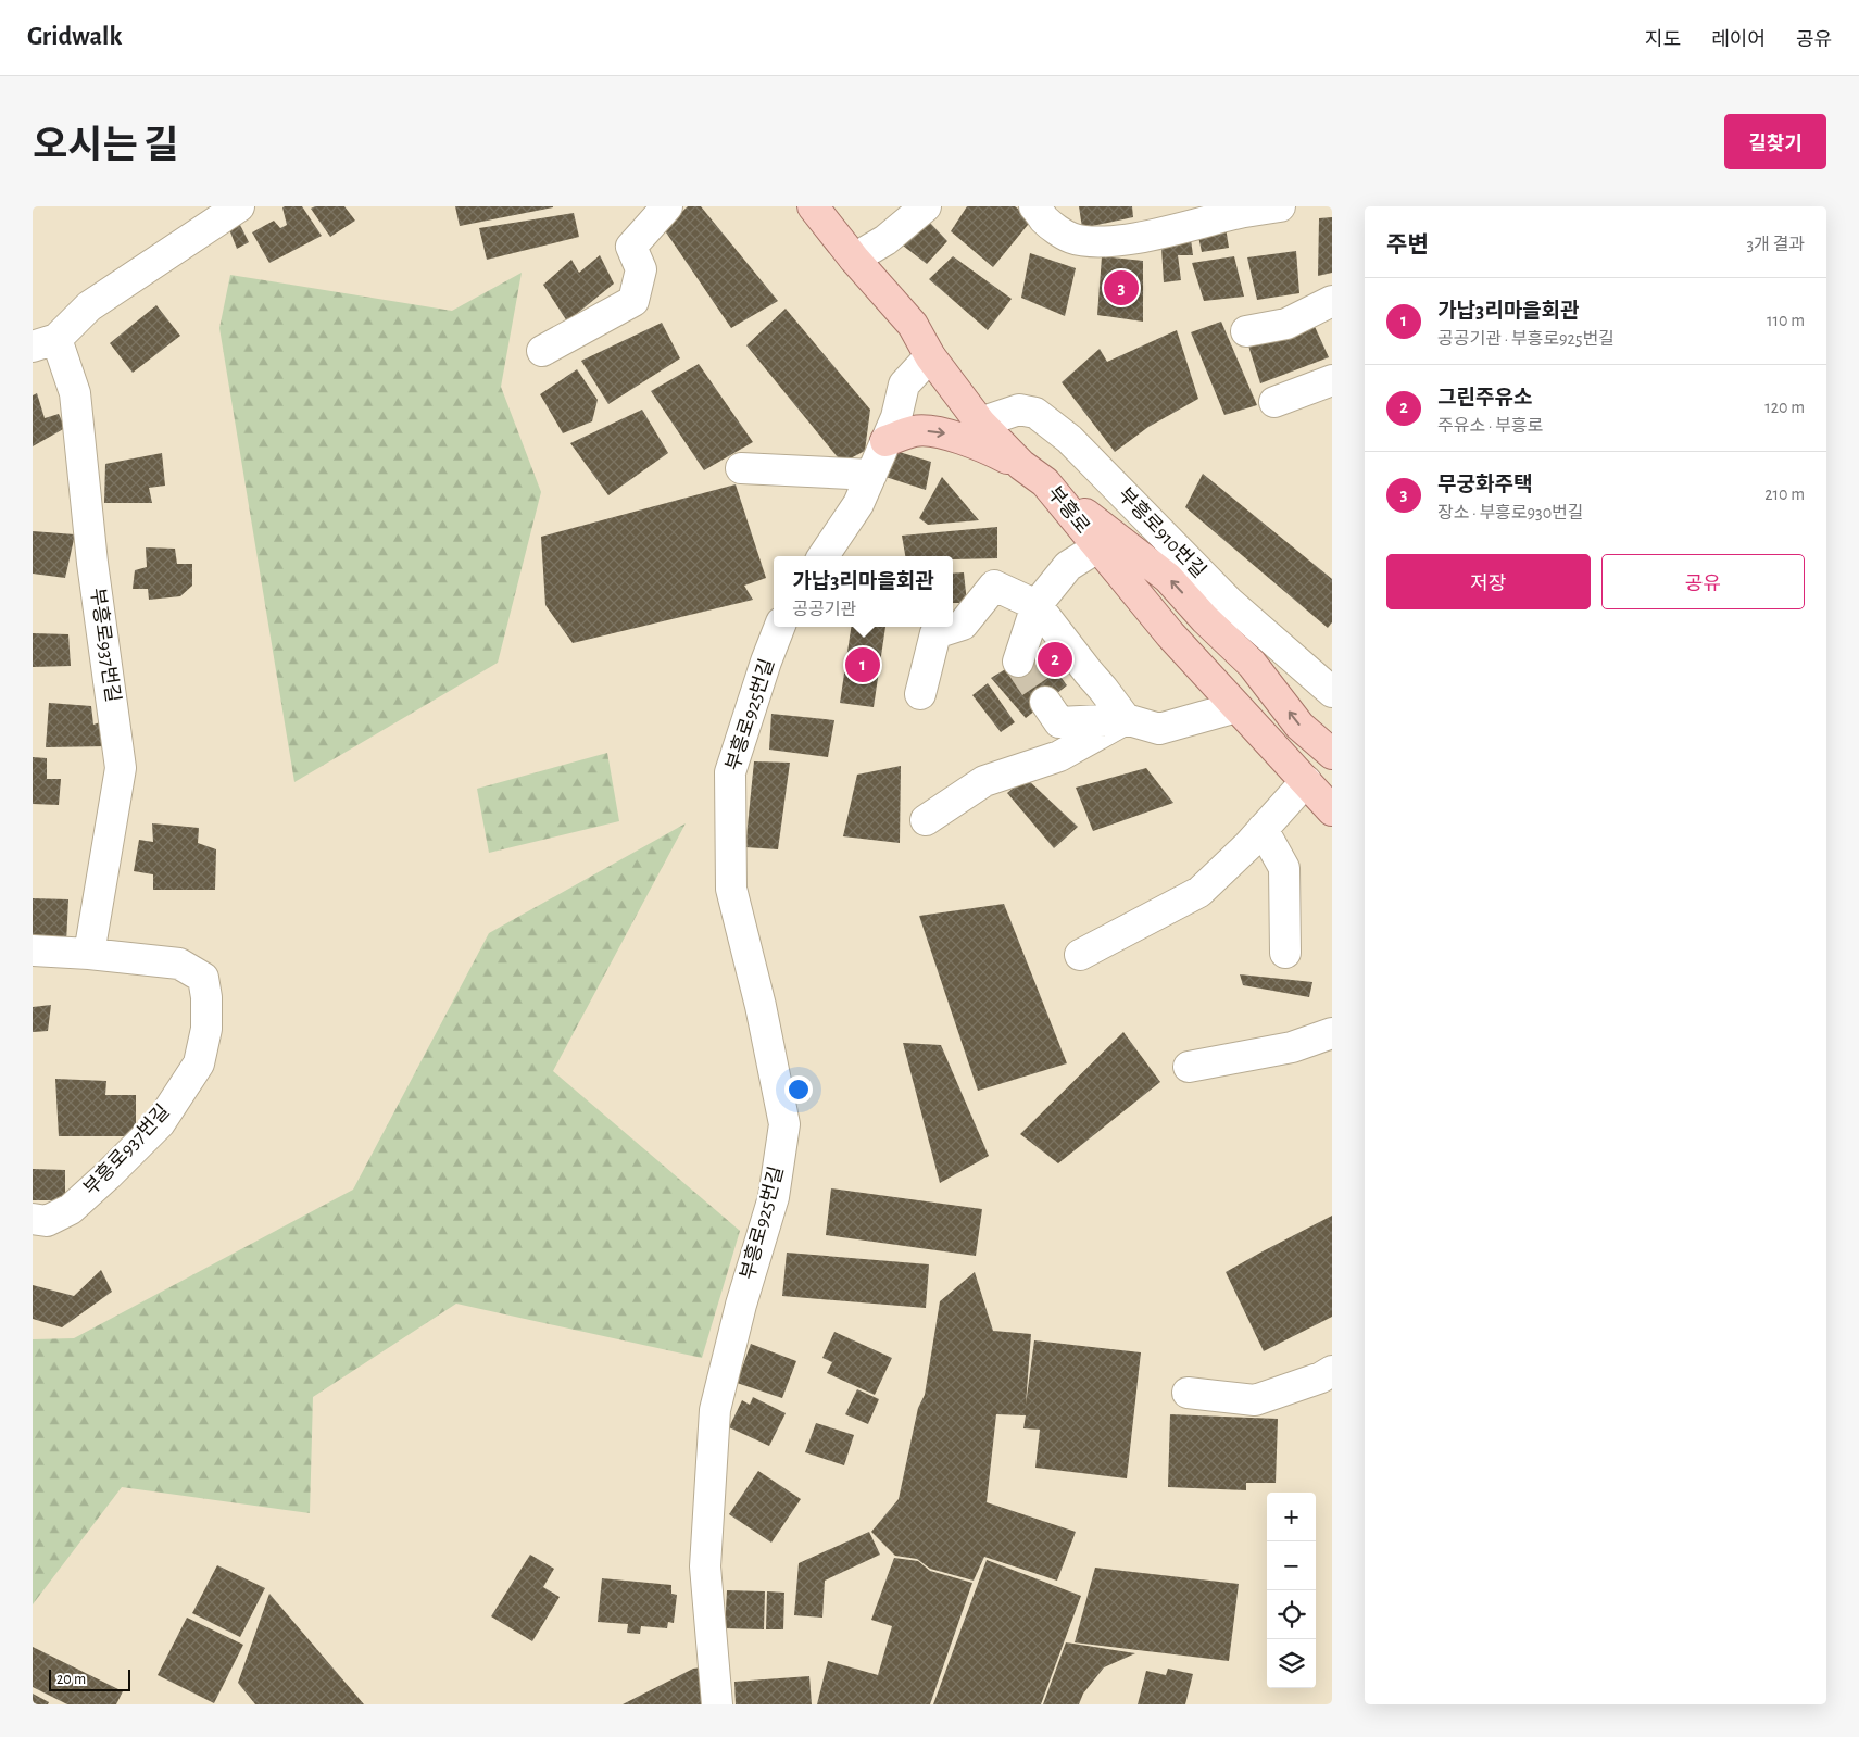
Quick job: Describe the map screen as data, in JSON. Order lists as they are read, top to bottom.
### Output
{
  "streets": {
    "main road": ["부흥로"],
    "street": ["부흥로910번길", "부흥로937번길", "부흥로925번길"]
  },
  "crossings": [
    ["부흥로", "부흥로910번길"]
  ],
  "scale_bar": "20 m",
  "page": {
    "header": "Gridwalk",
    "nav": ["지도", "레이어", "공유"],
    "title": "오시는 길",
    "buttons": [
      "길찾기",
      ["저장", "공유"]
    ],
    "heading": ["주변", "3개 결과"],
    "pins": ["3", "2", "1"],
    "list": [
      {
        "mark": "1",
        "name": "가납3리마을회관",
        "note": "공공기관 · 부흥로925번길",
        "value": "110 m"
      },
      {
        "mark": "2",
        "name": "그린주유소",
        "note": "주유소 · 부흥로",
        "value": "120 m"
      },
      {
        "mark": "3",
        "name": "무궁화주택",
        "note": "장소 · 부흥로930번길",
        "value": "210 m"
      }
    ],
    "popup": ["가납3리마을회관", "공공기관"],
    "map_buttons": ["+", "−"],
    "scale": "20 m"
  }
}
